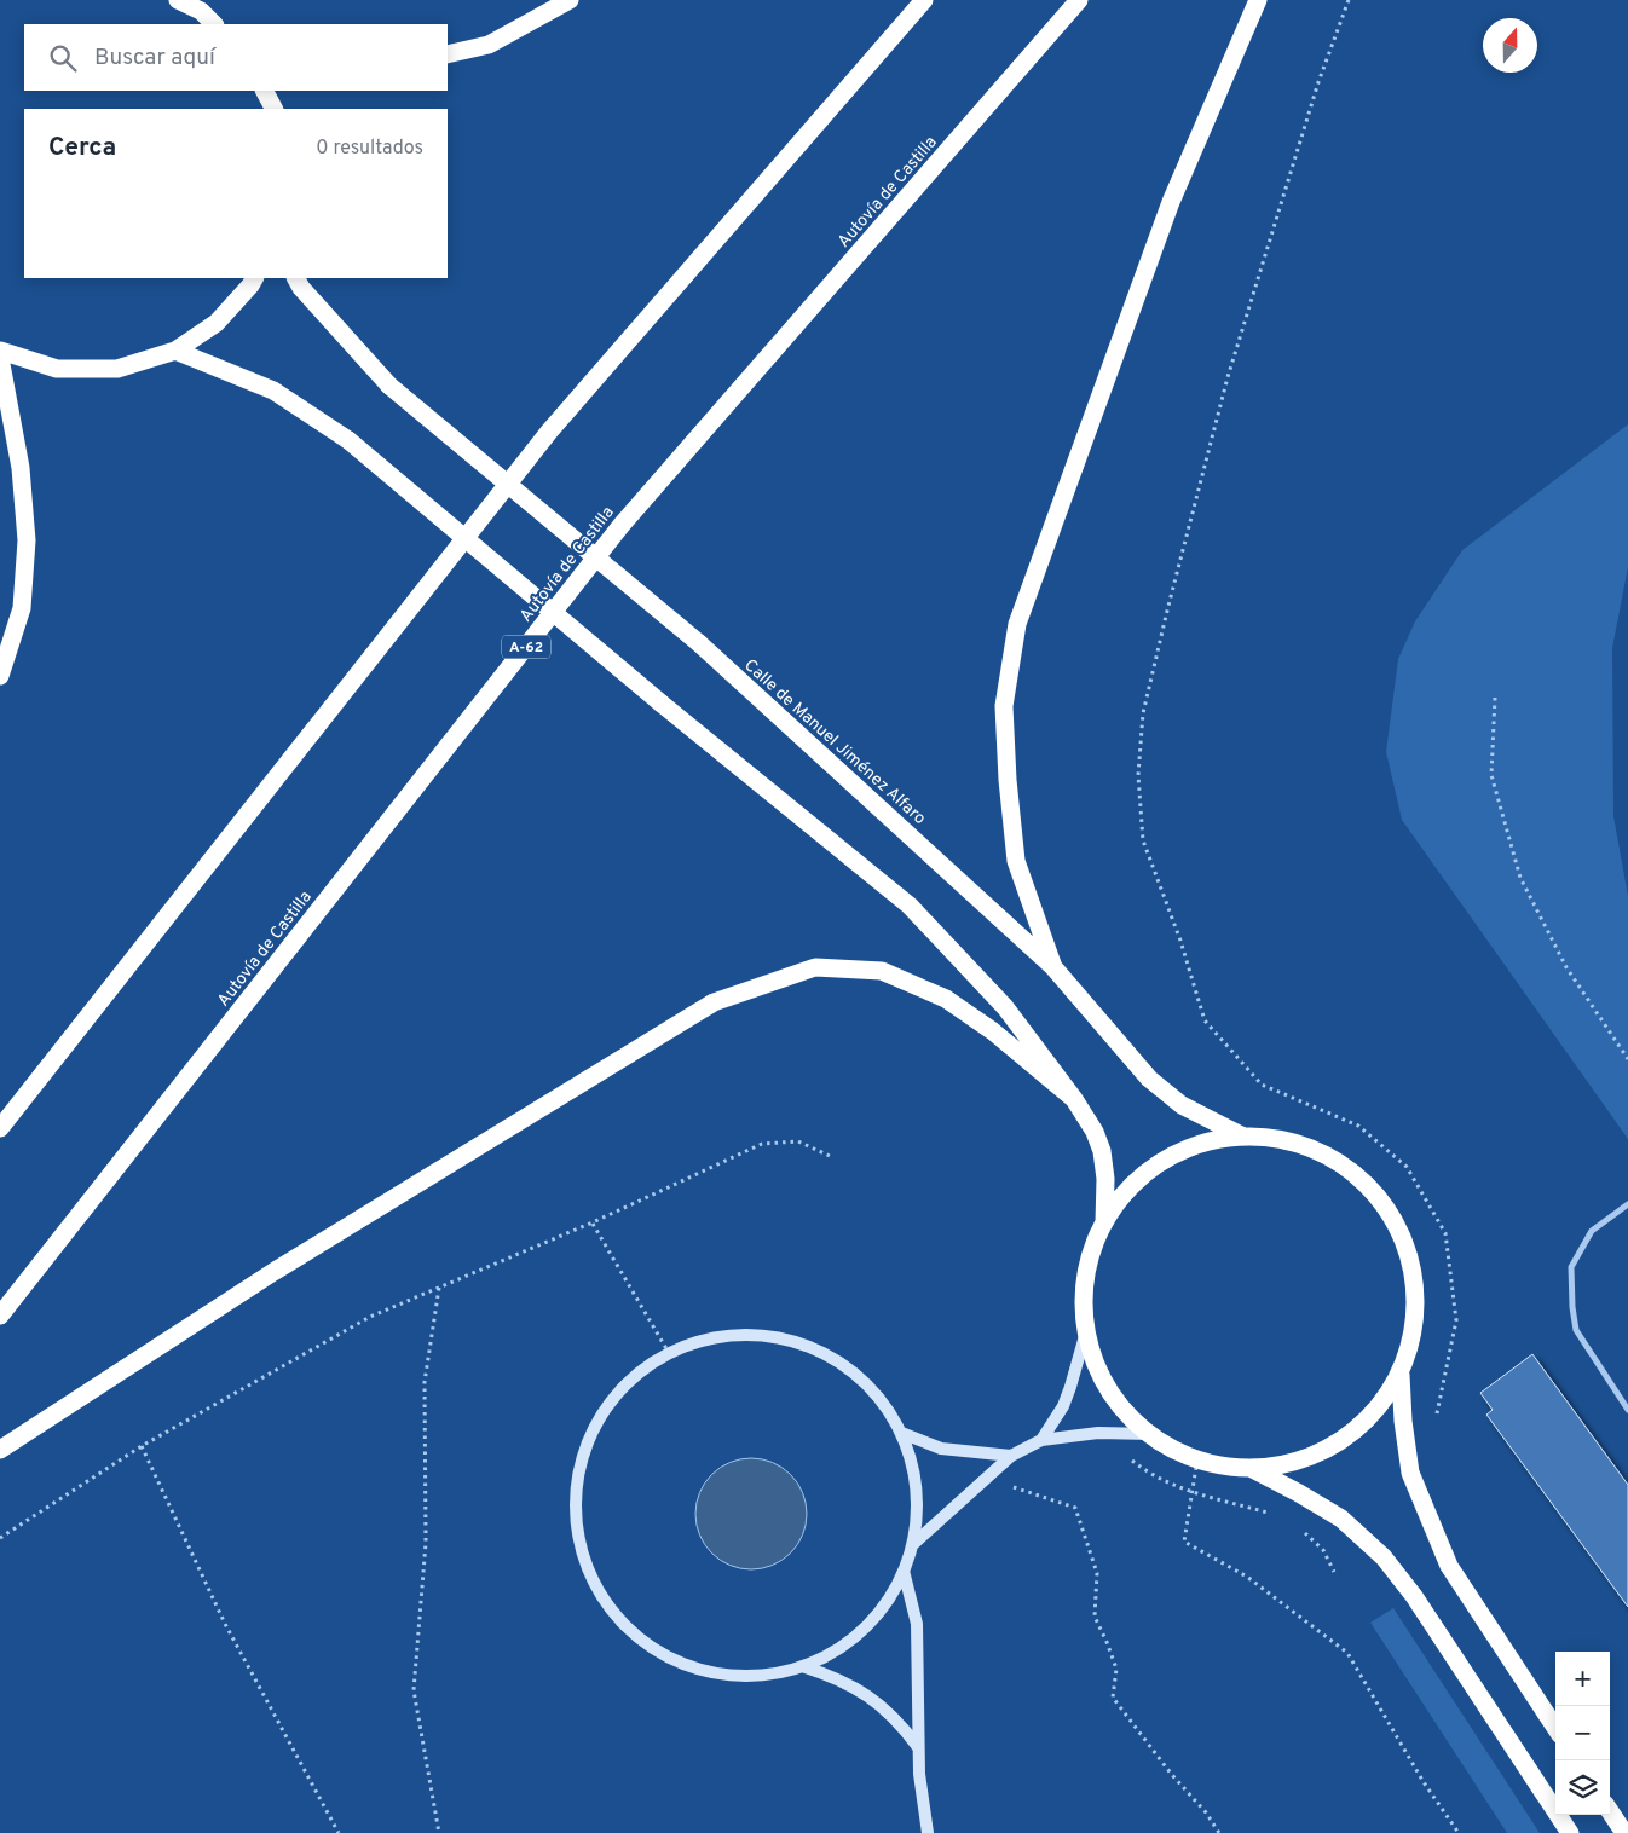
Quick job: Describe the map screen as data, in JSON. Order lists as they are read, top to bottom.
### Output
{
  "streets": {
    "highway": ["Autovía de Castilla", "A-62", "Calle de Manuel Jiménez Alfaro"]
  },
  "north": "top",
  "page": {
    "search": "Buscar aquí",
    "heading": ["Cerca", "0 resultados"],
    "map_buttons": ["+", "−"]
  }
}
